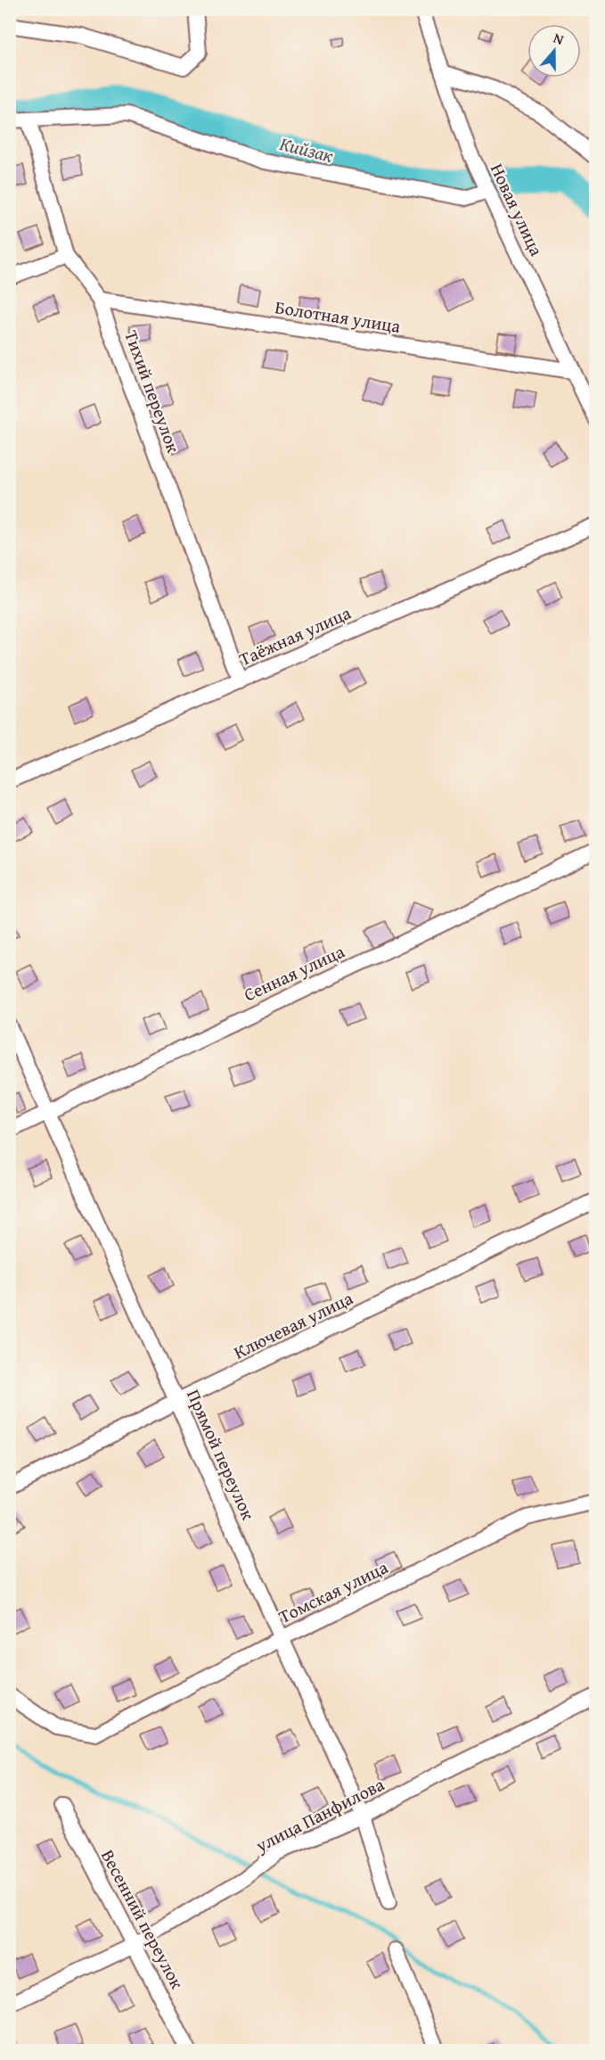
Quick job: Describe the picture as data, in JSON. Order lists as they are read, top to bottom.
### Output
{
  "streets": {
    "street": [
      "Новая улица",
      "Болотная улица",
      "Тихий переулок",
      "Таёжная улица",
      "Сенная улица",
      "Ключевая улица",
      "Прямой переулок",
      "Томская улица",
      "улица Панфилова",
      "Весенний переулок"
    ]
  },
  "crossings": [
    ["Новая улица", "Болотная улица"],
    ["Болотная улица", "Тихий переулок"],
    ["Тихий переулок", "Таёжная улица"],
    ["Сенная улица", "Прямой переулок"],
    ["Ключевая улица", "Прямой переулок"],
    ["Прямой переулок", "Томская улица"],
    ["Прямой переулок", "улица Панфилова"],
    ["улица Панфилова", "Весенний переулок"]
  ],
  "water": ["Кийзак"],
  "north": "top"
}
